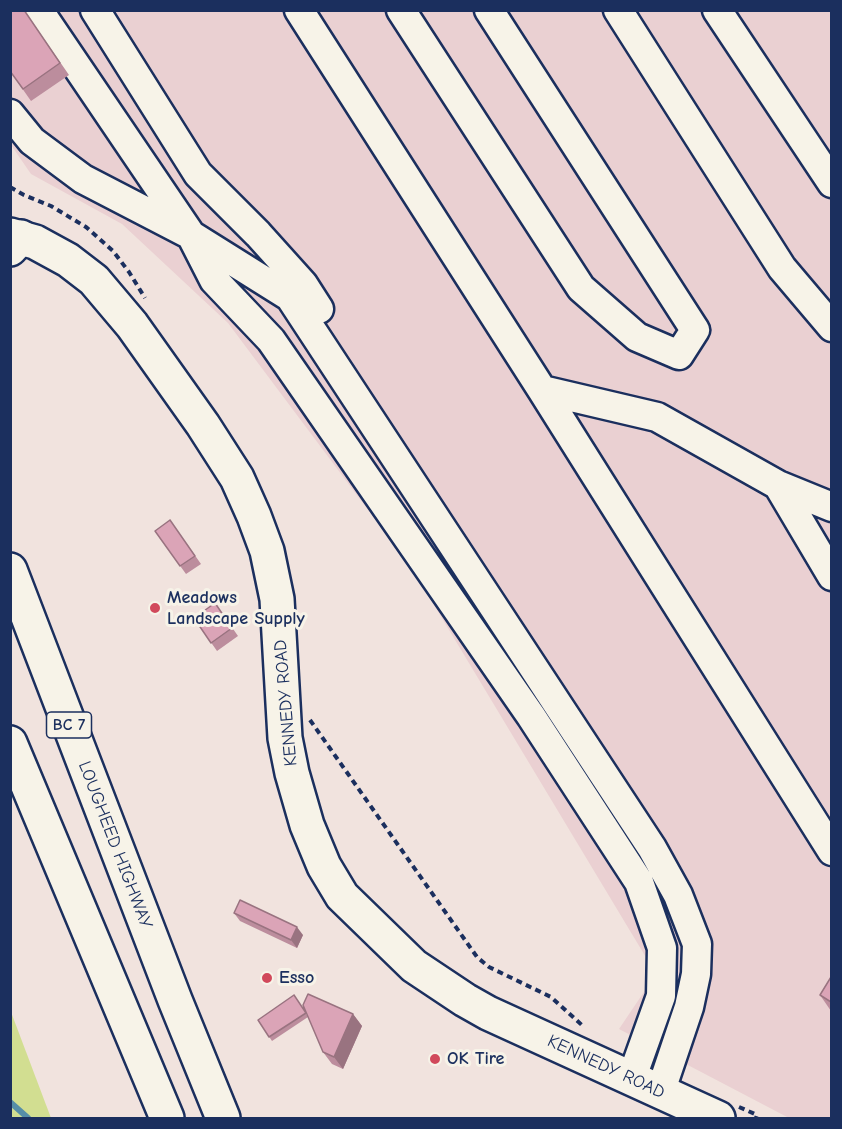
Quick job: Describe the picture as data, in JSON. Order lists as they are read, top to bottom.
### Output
{
  "streets": {
    "main road": ["KENNEDY ROAD", "BC 7", "LOUGHEED HIGHWAY"]
  },
  "places": ["Meadows Landscape Supply", "Esso", "OK Tire"]
}
